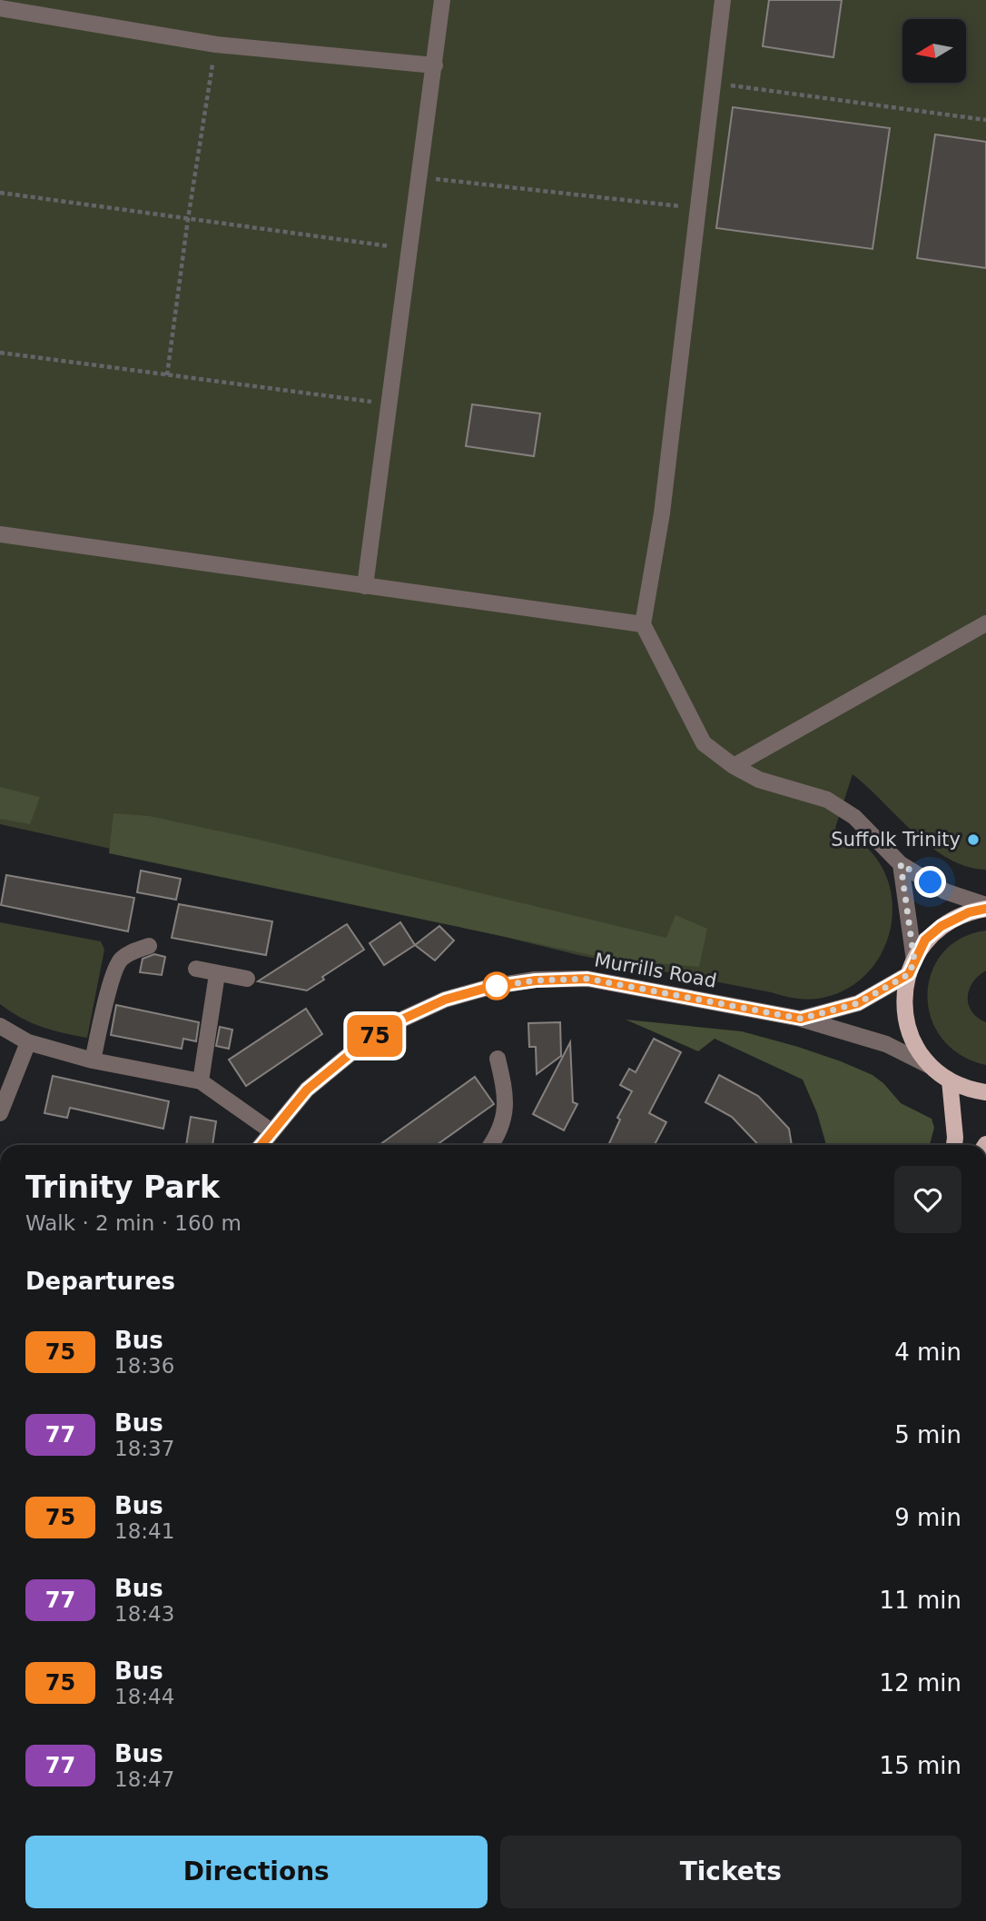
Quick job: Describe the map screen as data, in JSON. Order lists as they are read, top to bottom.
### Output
{
  "streets": {
    "street": ["Murrills Road"]
  },
  "places": ["Suffolk Trinity"],
  "lines": ["bus line 75"],
  "north": "left",
  "page": {
    "on_map": "75",
    "heading": [
      ["Trinity Park", "Walk · 2 min · 160 m"],
      "Departures"
    ],
    "list": [
      {
        "mark": "75",
        "name": "Bus",
        "note": "18:36",
        "value": "4 min"
      },
      {
        "mark": "77",
        "name": "Bus",
        "note": "18:37",
        "value": "5 min"
      },
      {
        "mark": "75",
        "name": "Bus",
        "note": "18:41",
        "value": "9 min"
      },
      {
        "mark": "77",
        "name": "Bus",
        "note": "18:43",
        "value": "11 min"
      },
      {
        "mark": "75",
        "name": "Bus",
        "note": "18:44",
        "value": "12 min"
      },
      {
        "mark": "77",
        "name": "Bus",
        "note": "18:47",
        "value": "15 min"
      }
    ],
    "buttons": ["Directions", "Tickets"]
  }
}
